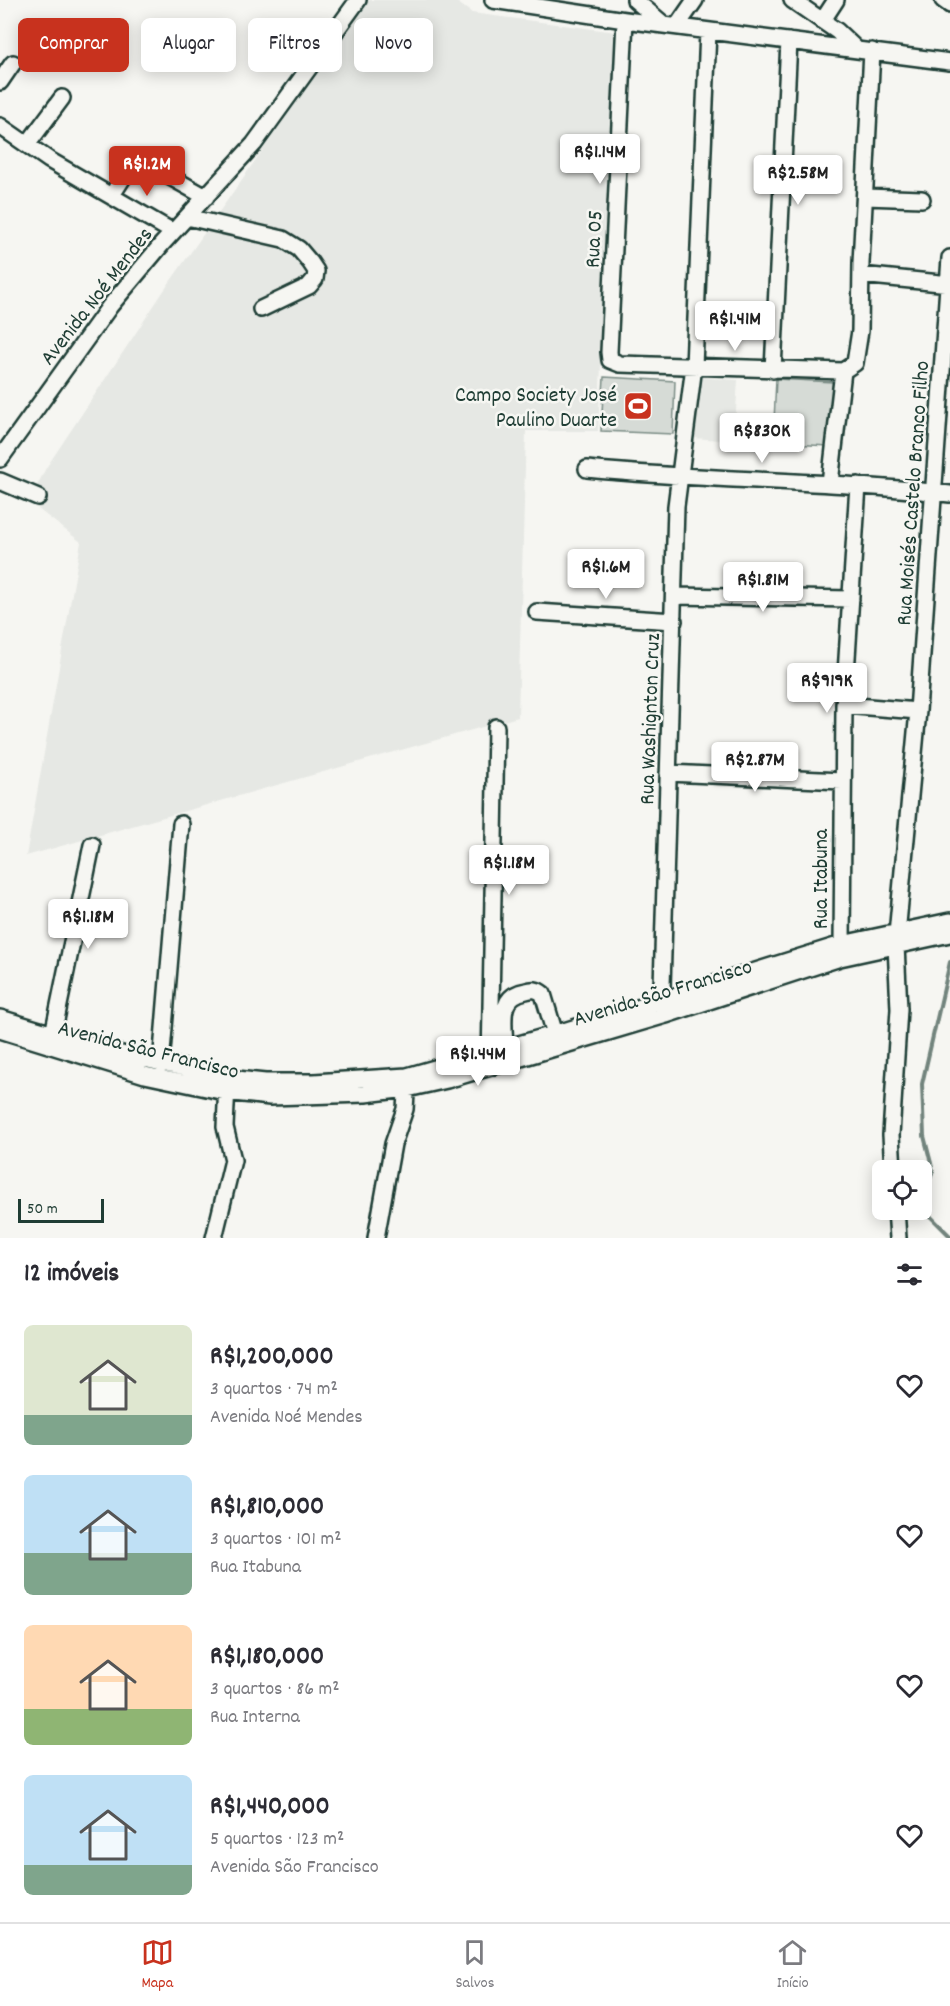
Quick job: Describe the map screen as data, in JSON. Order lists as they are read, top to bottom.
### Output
{
  "streets": {
    "street": [
      "Rua 05",
      "Avenida Noé Mendes",
      "Rua Moisés Castelo Branco Filho",
      "Rua Washignton Cruz",
      "Rua Itabuna",
      "Avenida São Francisco"
    ]
  },
  "crossings": [
    ["Rua 05", "Rua Washignton Cruz"],
    ["Rua Moisés Castelo Branco Filho", "Avenida São Francisco"],
    ["Rua Washignton Cruz", "Avenida São Francisco"],
    ["Rua Itabuna", "Avenida São Francisco"]
  ],
  "places": {
    "sports": ["Campo Society José Paulino Duarte"]
  },
  "scale_bar": "50 m",
  "page": {
    "chip": [
      "Comprar",
      "Alugar",
      "Filtros",
      "Novo"
    ],
    "price": [
      "R$1.14M",
      "R$1.2M",
      "R$2.58M",
      "R$1.41M",
      "R$830K",
      "R$1.6M",
      "R$1.81M",
      "R$919K",
      "R$2.87M",
      "R$1.18M",
      "R$1.18M",
      "R$1.44M"
    ],
    "scale": "50 m",
    "heading": "12 imóveis",
    "list": [
      {
        "name": "R$1,200,000",
        "note": "3 quartos · 74 m² · Avenida Noé Mendes"
      },
      {
        "name": "R$1,810,000",
        "note": "3 quartos · 101 m² · Rua Itabuna"
      },
      {
        "name": "R$1,180,000",
        "note": "3 quartos · 86 m² · Rua Interna"
      },
      {
        "name": "R$1,440,000",
        "note": "5 quartos · 123 m² · Avenida São Francisco"
      }
    ],
    "tabs": ["Mapa", "Salvos", "Início"]
  }
}
